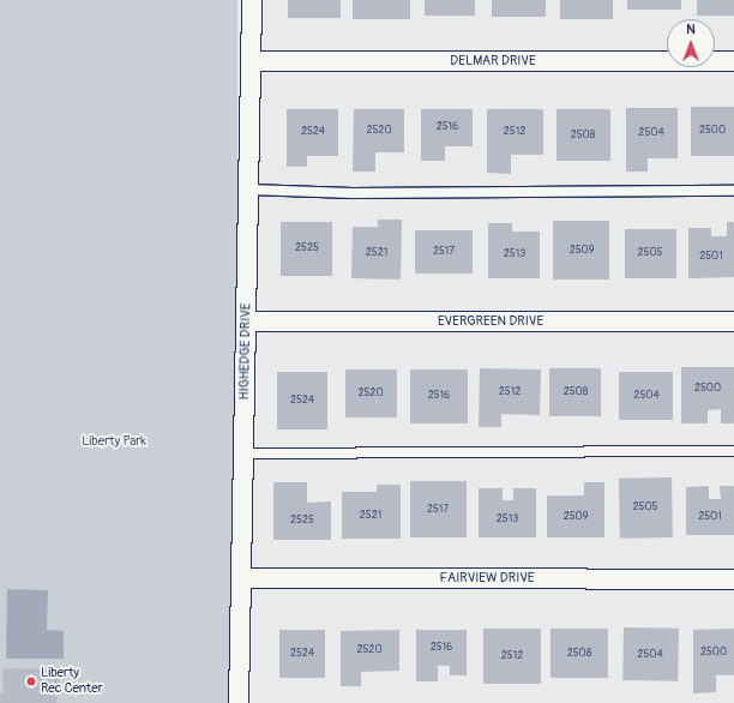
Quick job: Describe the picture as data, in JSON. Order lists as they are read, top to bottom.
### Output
{
  "streets": {
    "street": [
      "DELMAR DRIVE",
      "EVERGREEN DRIVE",
      "HIGHEDGE DRIVE",
      "FAIRVIEW DRIVE"
    ]
  },
  "crossings": [
    ["DELMAR DRIVE", "HIGHEDGE DRIVE"],
    ["EVERGREEN DRIVE", "HIGHEDGE DRIVE"],
    ["HIGHEDGE DRIVE", "FAIRVIEW DRIVE"]
  ],
  "parks": ["Liberty Park"],
  "places": ["Liberty Rec Center"],
  "house_numbers": [
    "2516",
    "2520",
    "2500",
    "2524",
    "2512",
    "2504",
    "2508",
    "2525",
    "2509",
    "2517",
    "2521",
    "2505",
    "2513",
    "2501",
    "2500",
    "2512",
    "2508",
    "2520",
    "2516",
    "2504",
    "2524",
    "2505",
    "2517",
    "2521",
    "2509",
    "2501",
    "2513",
    "2525",
    "2516",
    "2520",
    "2500",
    "2524",
    "2508",
    "2504",
    "2512"
  ],
  "north": "top"
}
